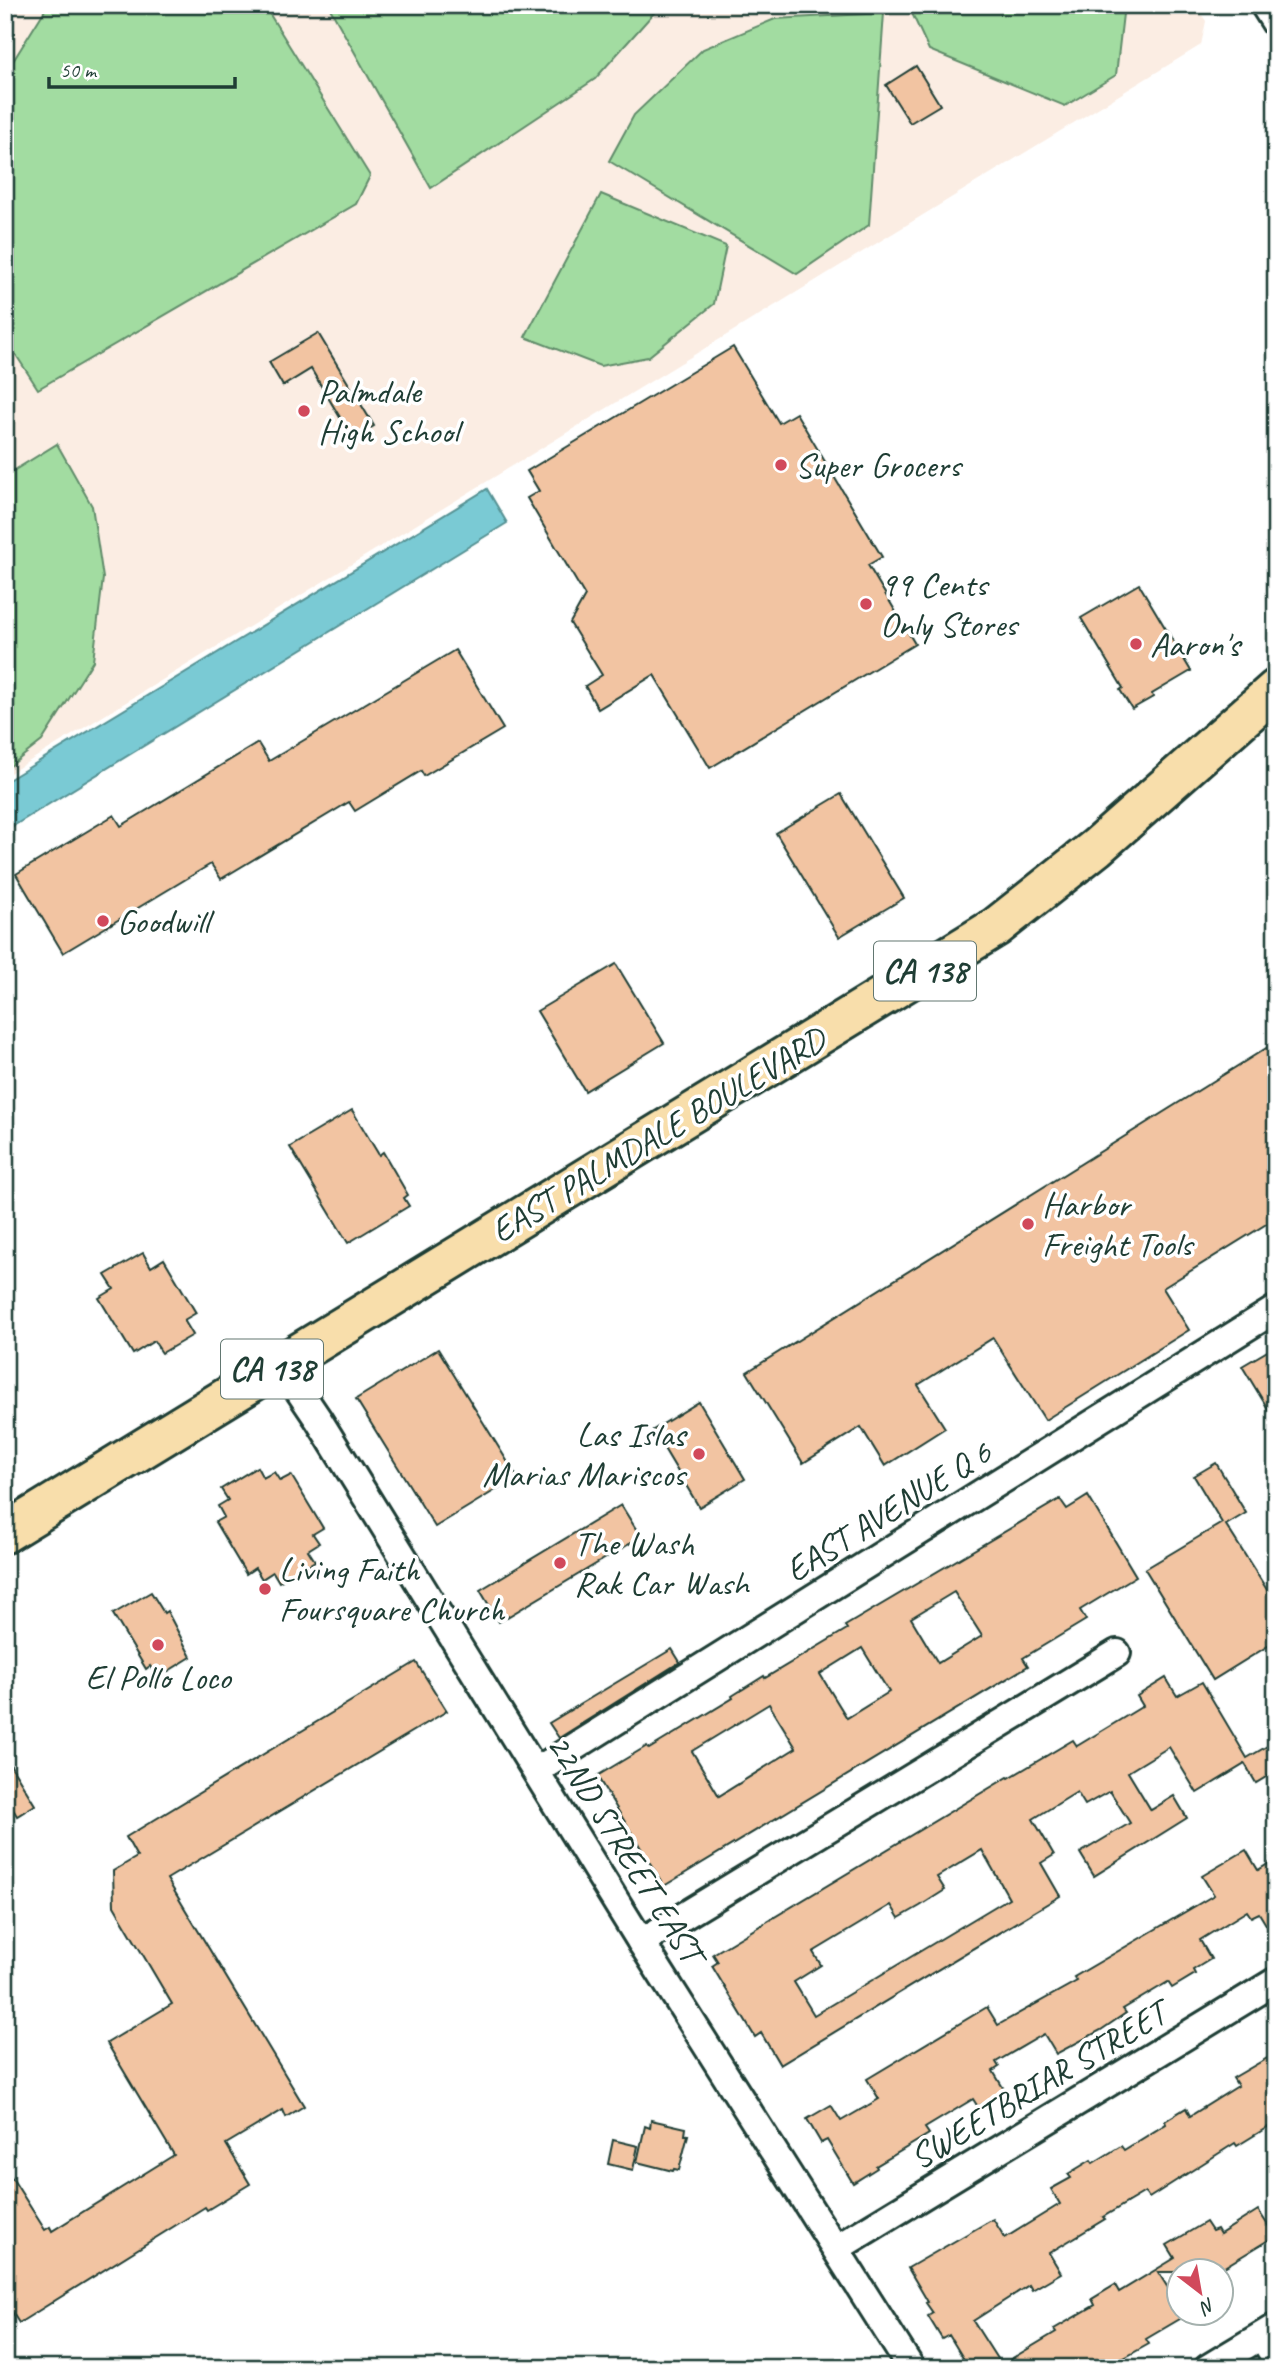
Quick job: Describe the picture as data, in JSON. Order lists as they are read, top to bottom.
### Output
{
  "streets": {
    "highway": ["CA 138", "EAST PALMDALE BOULEVARD"],
    "street": ["EAST AVENUE Q 6", "22ND STREET EAST", "SWEETBRIAR STREET"]
  },
  "crossings": [
    ["EAST PALMDALE BOULEVARD", "22ND STREET EAST"],
    ["EAST AVENUE Q 6", "22ND STREET EAST"],
    ["22ND STREET EAST", "SWEETBRIAR STREET"]
  ],
  "places": [
    "Palmdale High School",
    "Super Grocers",
    "99 Cents Only Stores",
    "Aaron's",
    "Goodwill",
    "Harbor Freight Tools",
    "Las Islas Marias Mariscos",
    "The Wash Rak Car Wash",
    "Living Faith Foursquare Church",
    "El Pollo Loco"
  ],
  "scale_bar": "50 m",
  "north": "bottom right"
}
